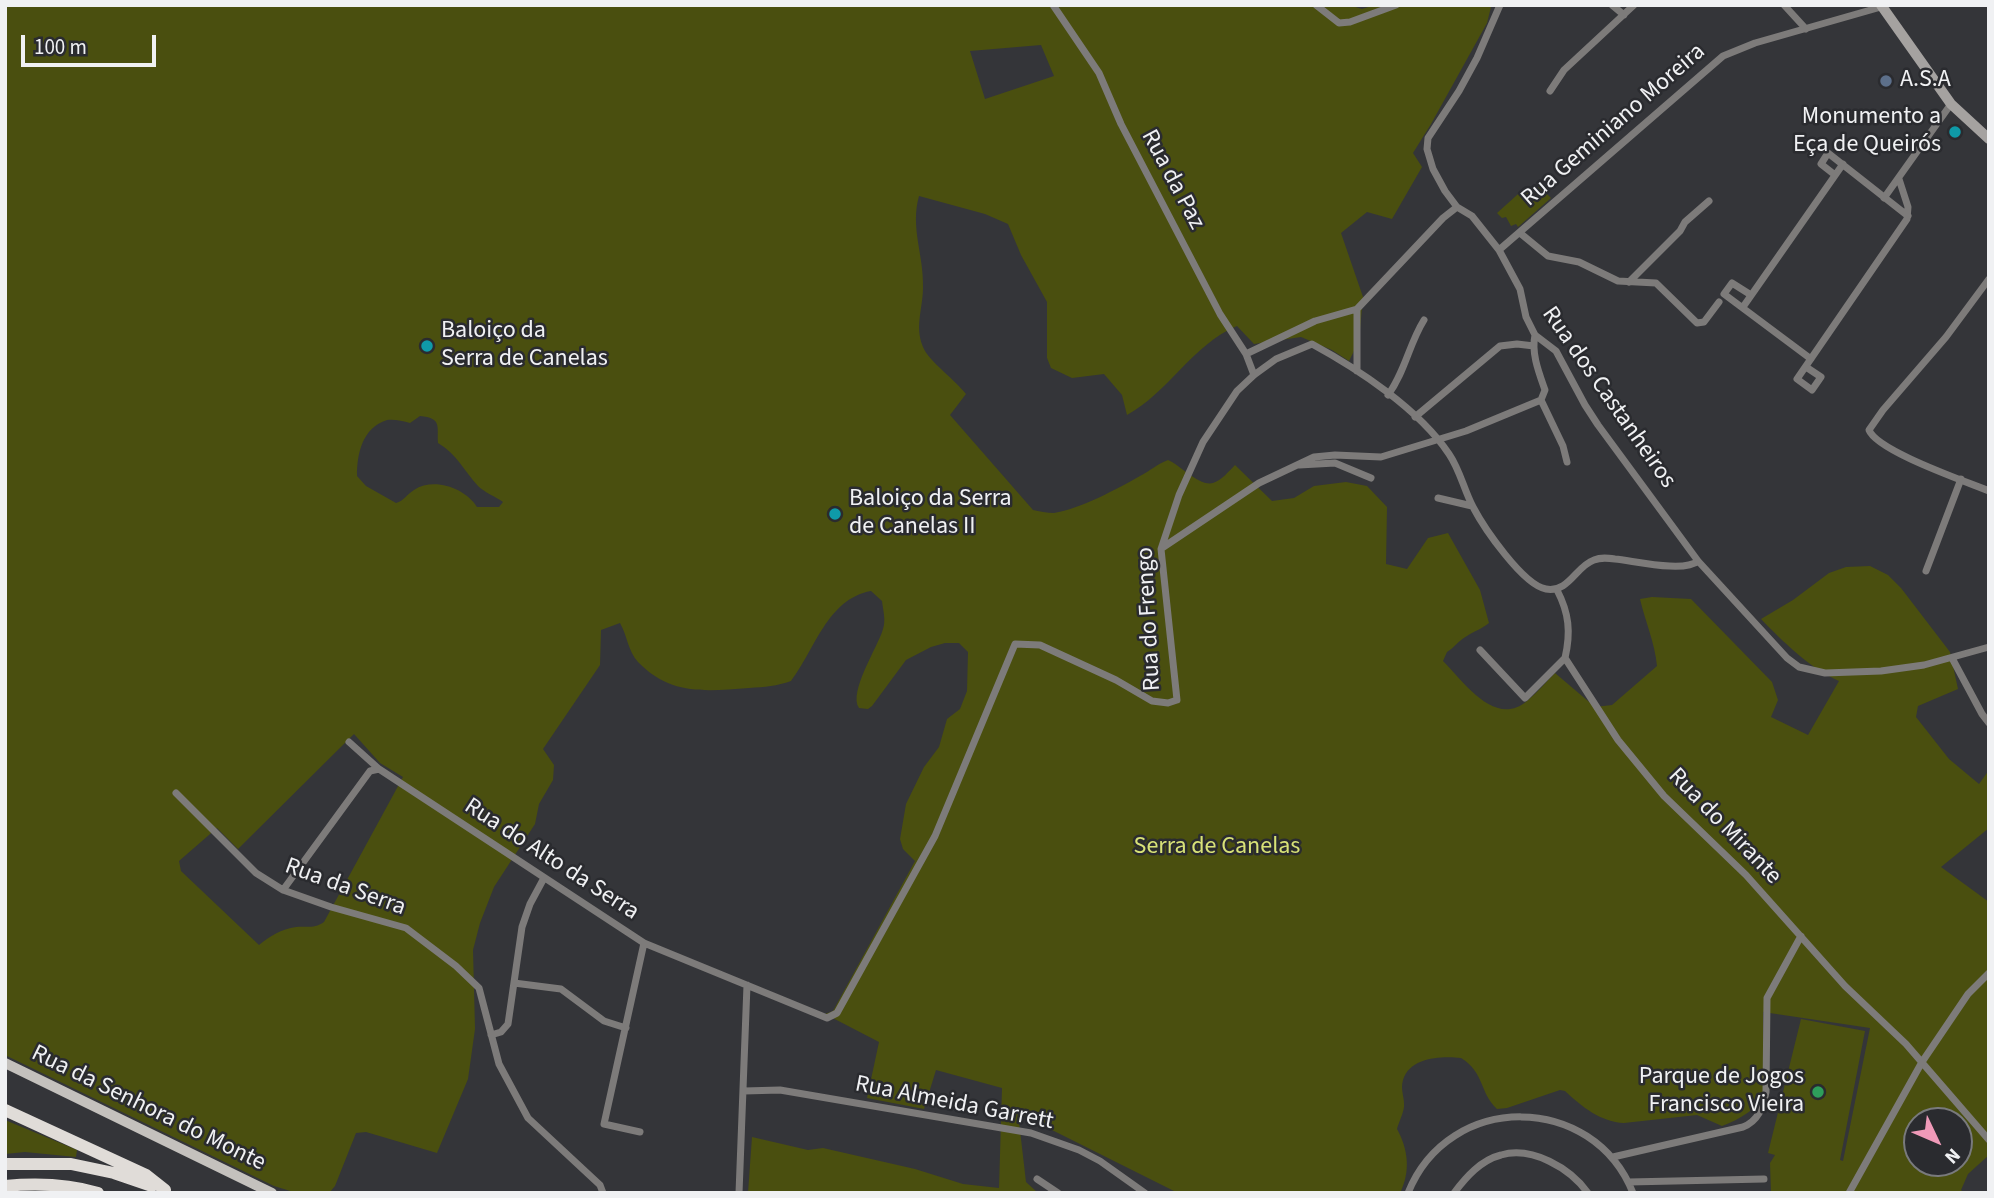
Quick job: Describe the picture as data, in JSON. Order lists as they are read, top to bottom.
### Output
{
  "streets": {
    "main road": ["Rua da Senhora do Monte"],
    "street": [
      "Rua Geminiano Moreira",
      "Rua da Paz",
      "Rua dos Castanheiros",
      "Rua do Frengo",
      "Rua do Mirante",
      "Rua do Alto da Serra",
      "Rua da Serra",
      "Rua Almeida Garrett"
    ]
  },
  "crossings": [
    ["Rua Geminiano Moreira", "Rua dos Castanheiros"],
    ["Rua da Paz", "Rua do Frengo"],
    ["Rua do Frengo", "Rua do Alto da Serra"]
  ],
  "parks": ["Serra de Canelas"],
  "places": [
    "A.S.A",
    "Monumento a Eça de Queirós",
    "Baloiço da Serra de Canelas",
    "Baloiço da Serra de Canelas II",
    "Parque de Jogos Francisco Vieira"
  ],
  "scale_bar": "100 m",
  "north": "bottom right"
}
